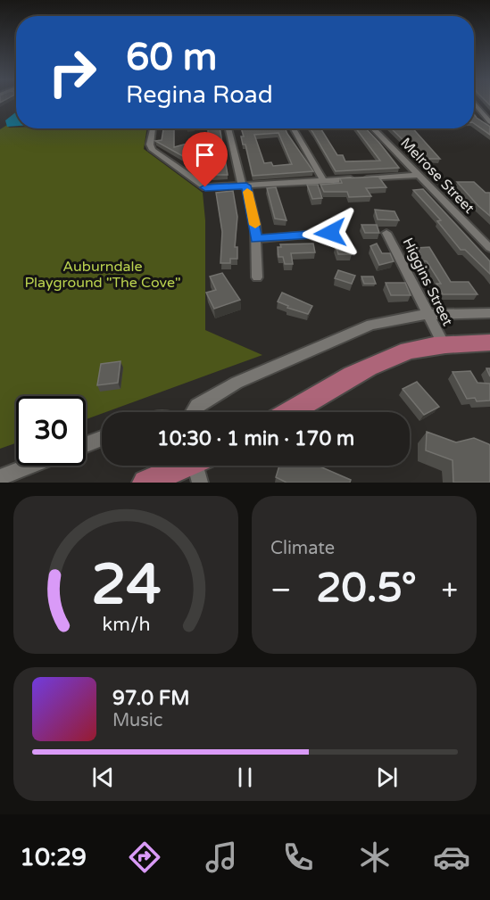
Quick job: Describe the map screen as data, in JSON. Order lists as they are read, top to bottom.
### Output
{
  "streets": {
    "street": ["Melrose Street", "Higgins Street"]
  },
  "parks": ["Auburndale Playground \"The Cove\""],
  "page": {
    "turn": ["60 m", "Regina Road"],
    "limit": "30",
    "trip": "10:30 · 1 min · 170 m",
    "tile": "Climate",
    "heat": ["−", "20.5°", "+"],
    "song": ["97.0 FM", "Music"],
    "tabs": "10:29",
    "gauge": ["24", "km/h"]
  }
}
